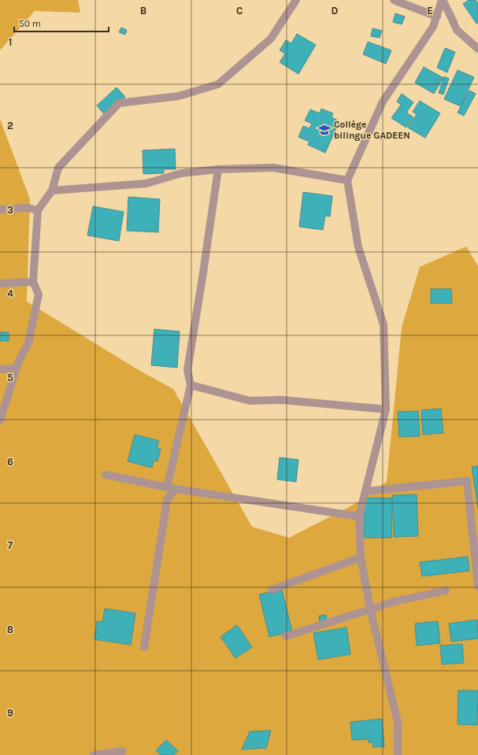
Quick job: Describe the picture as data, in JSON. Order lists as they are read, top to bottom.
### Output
{
  "places": {
    "school or university": ["Collège bilingue GADEEN"]
  },
  "scale_bar": "50 m",
  "grid": {
    "columns": [
      "B",
      "C",
      "D",
      "E"
    ],
    "rows": [
      "1",
      "2",
      "3",
      "4",
      "5",
      "6",
      "7",
      "8",
      "9"
    ]
  }
}
